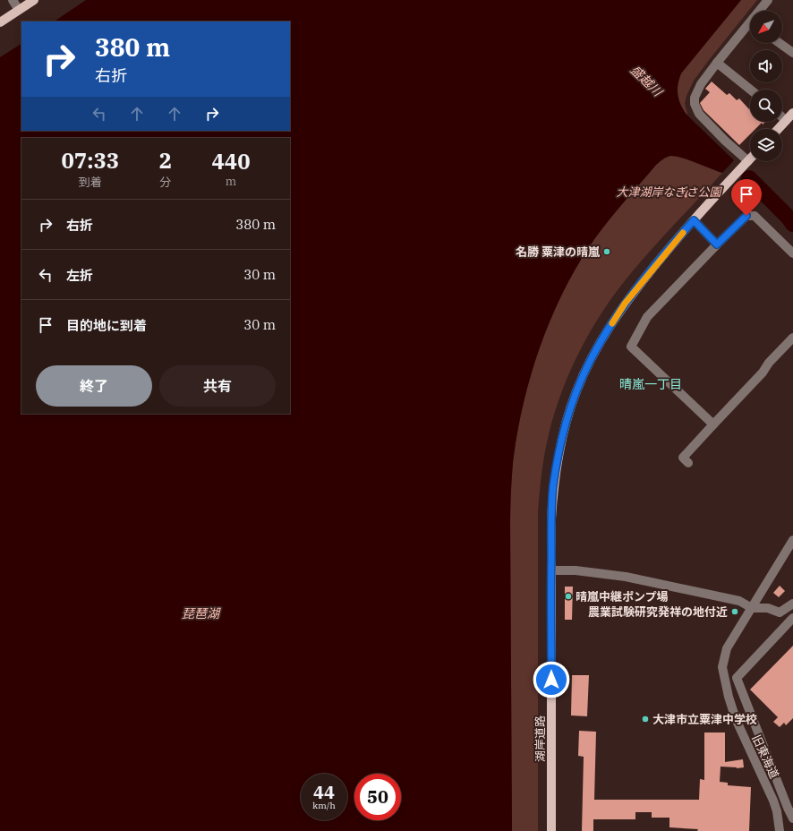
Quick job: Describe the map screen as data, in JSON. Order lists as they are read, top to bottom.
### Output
{
  "streets": {
    "main road": ["湖岸道路"],
    "street": ["旧東海道"]
  },
  "districts": ["晴嵐一丁目"],
  "water": ["盛越川", "琵琶湖"],
  "parks": ["大津湖岸なぎさ公園"],
  "places": [
    "名勝 粟津の晴嵐",
    "晴嵐中継ポンプ場",
    "農業試験研究発祥の地付近",
    "大津市立粟津中学校"
  ],
  "north": "bottom left",
  "page": {
    "turn": ["380 m", "右折"],
    "eta": [
      "07:33",
      "到着",
      "2",
      "分",
      "440",
      "m"
    ],
    "list": [
      {
        "name": "右折",
        "value": "380 m"
      },
      {
        "name": "左折",
        "value": "30 m"
      },
      {
        "name": "目的地に到着",
        "value": "30 m"
      }
    ],
    "buttons": ["終了", "共有"],
    "speed": "44 km/h",
    "limit": "50"
  }
}
